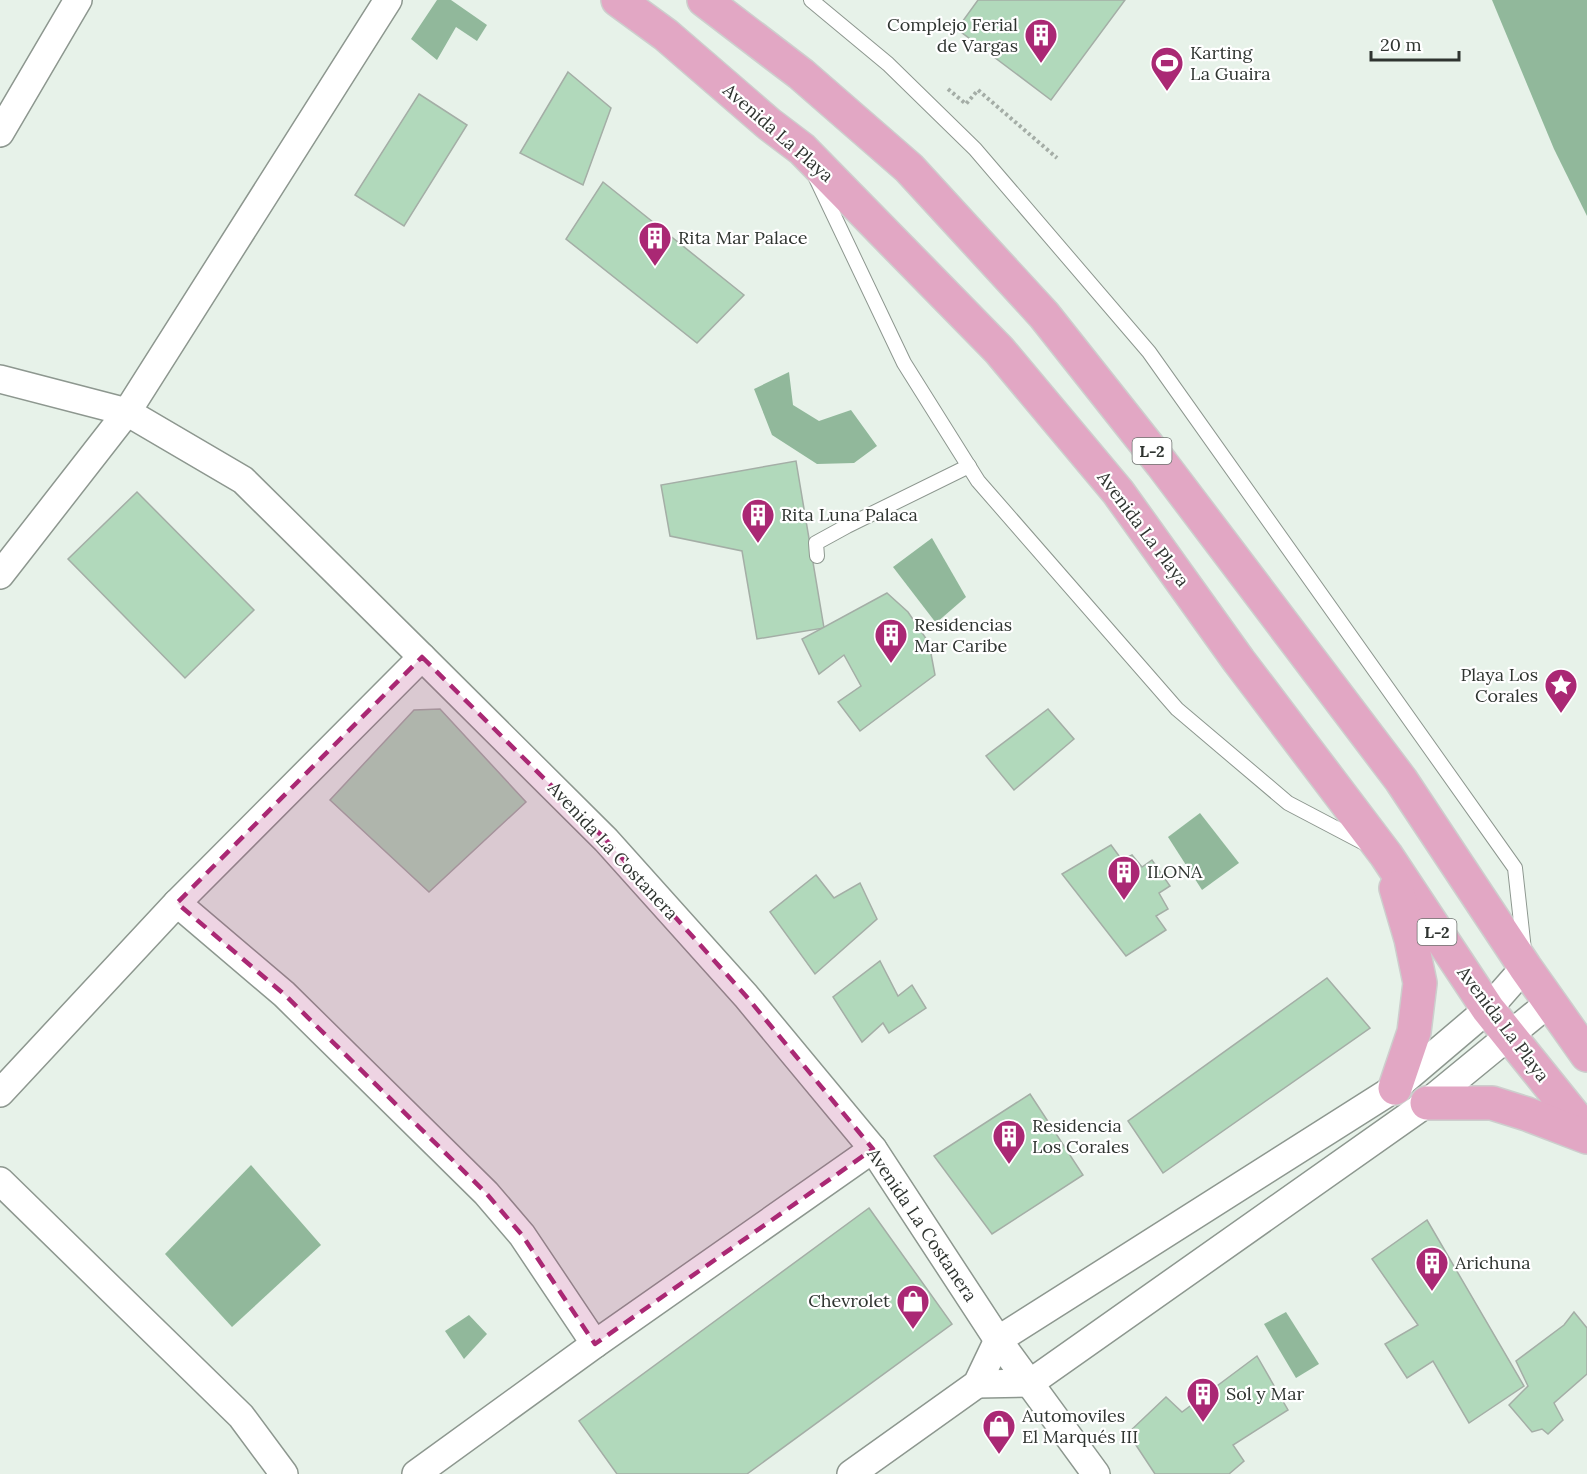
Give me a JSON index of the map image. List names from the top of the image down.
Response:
{
  "streets": {
    "main road": ["Avenida La Playa", "L-2"],
    "street": ["Avenida La Costanera"]
  },
  "places": {
    "building": [
      "Complejo Ferial de Vargas",
      "Rita Mar Palace",
      "Rita Luna Palaca",
      "Residencias Mar Caribe",
      "ILONA",
      "Residencia Los Corales",
      "Arichuna",
      "Sol y Mar"
    ],
    "sports": ["Karting La Guaira"],
    "place": ["Playa Los Corales"],
    "shop": ["Chevrolet", "Automoviles El Marqués III"]
  },
  "scale_bar": "20 m"
}
